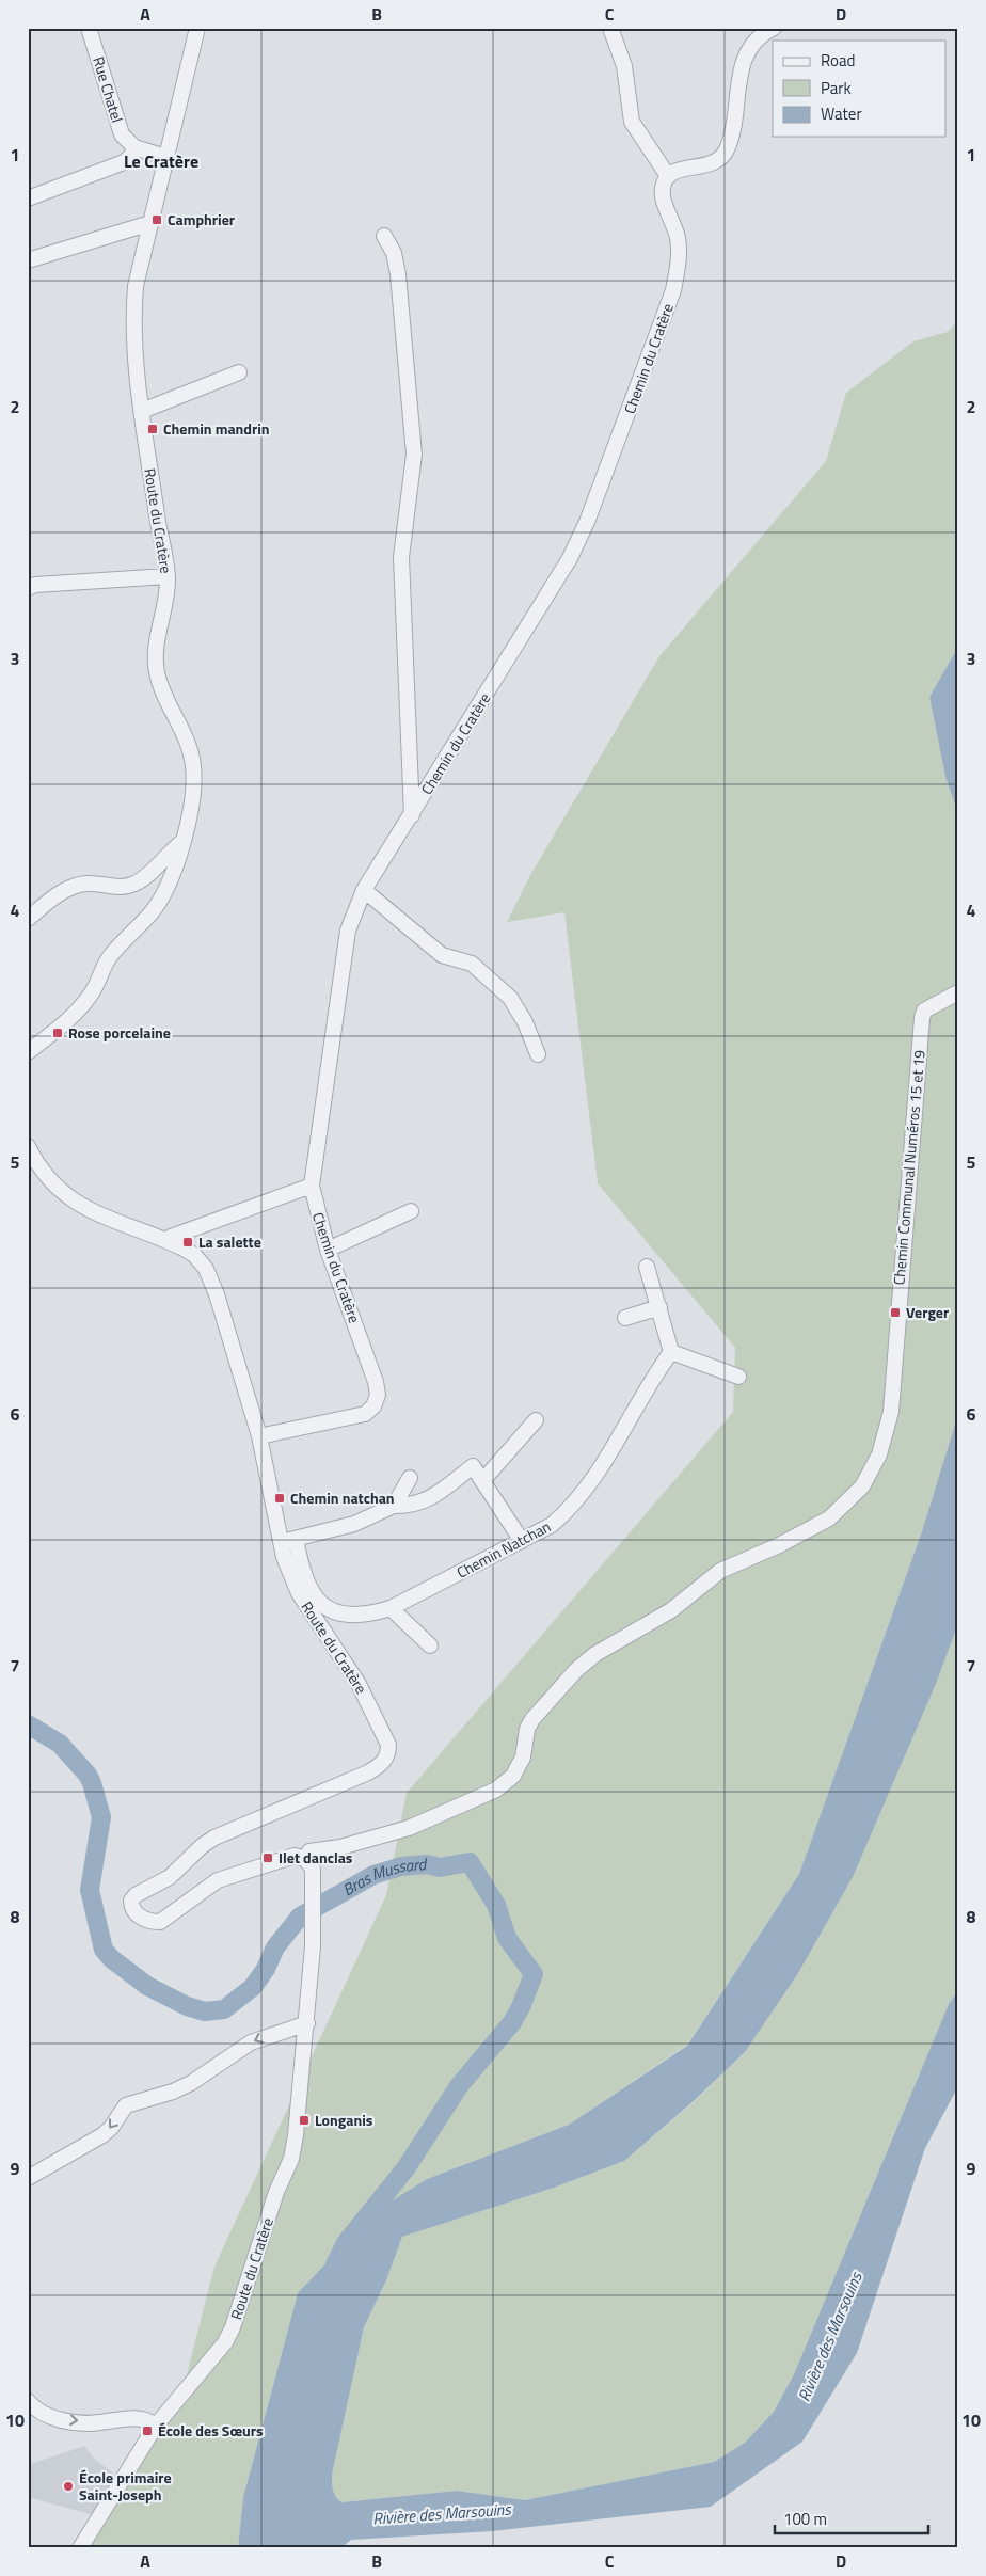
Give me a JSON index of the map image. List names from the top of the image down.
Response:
{
  "streets": {
    "street": [
      "Rue Chatel",
      "Chemin du Cratère",
      "Route du Cratère",
      "Chemin Communal Numéros 15 et 19",
      "Chemin Natchan"
    ]
  },
  "crossings": [
    ["Chemin du Cratère", "Route du Cratère"],
    ["Route du Cratère", "Chemin Communal Numéros 15 et 19"],
    ["Route du Cratère", "Chemin Natchan"]
  ],
  "districts": ["Le Cratère"],
  "water": ["Bras Mussard", "Rivière des Marsouins"],
  "places": {
    "transit": [
      "Camphrier",
      "Chemin mandrin",
      "Rose porcelaine",
      "La salette",
      "Verger",
      "Chemin natchan",
      "Ilet danclas",
      "Longanis",
      "École des Sœurs"
    ],
    "other": ["École primaire Saint-Joseph"]
  },
  "legend": ["Road", "Park", "Water"],
  "scale_bar": "100 m",
  "grid": {
    "columns": [
      "A",
      "B",
      "C",
      "D"
    ],
    "rows": [
      "1",
      "2",
      "3",
      "4",
      "5",
      "6",
      "7",
      "8",
      "9",
      "10"
    ]
  }
}
